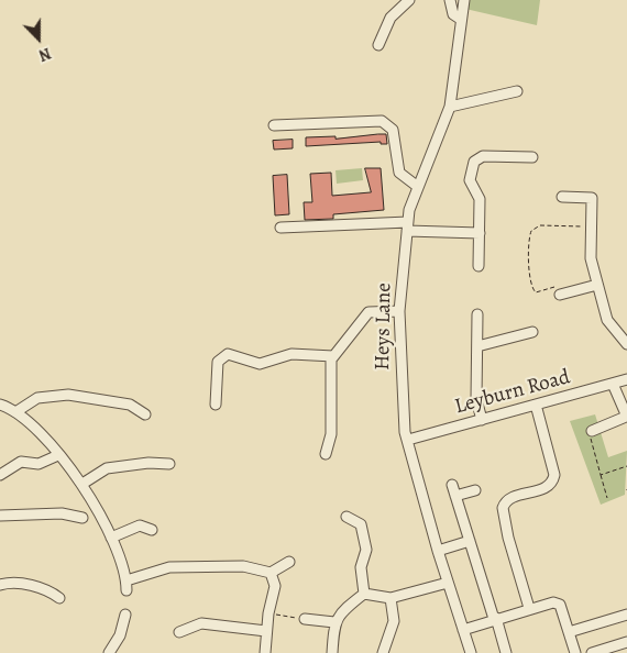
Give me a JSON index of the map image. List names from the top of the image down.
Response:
{
  "streets": {
    "street": ["Heys Lane", "Leyburn Road"]
  },
  "crossings": [
    ["Heys Lane", "Leyburn Road"]
  ],
  "north": "bottom"
}
